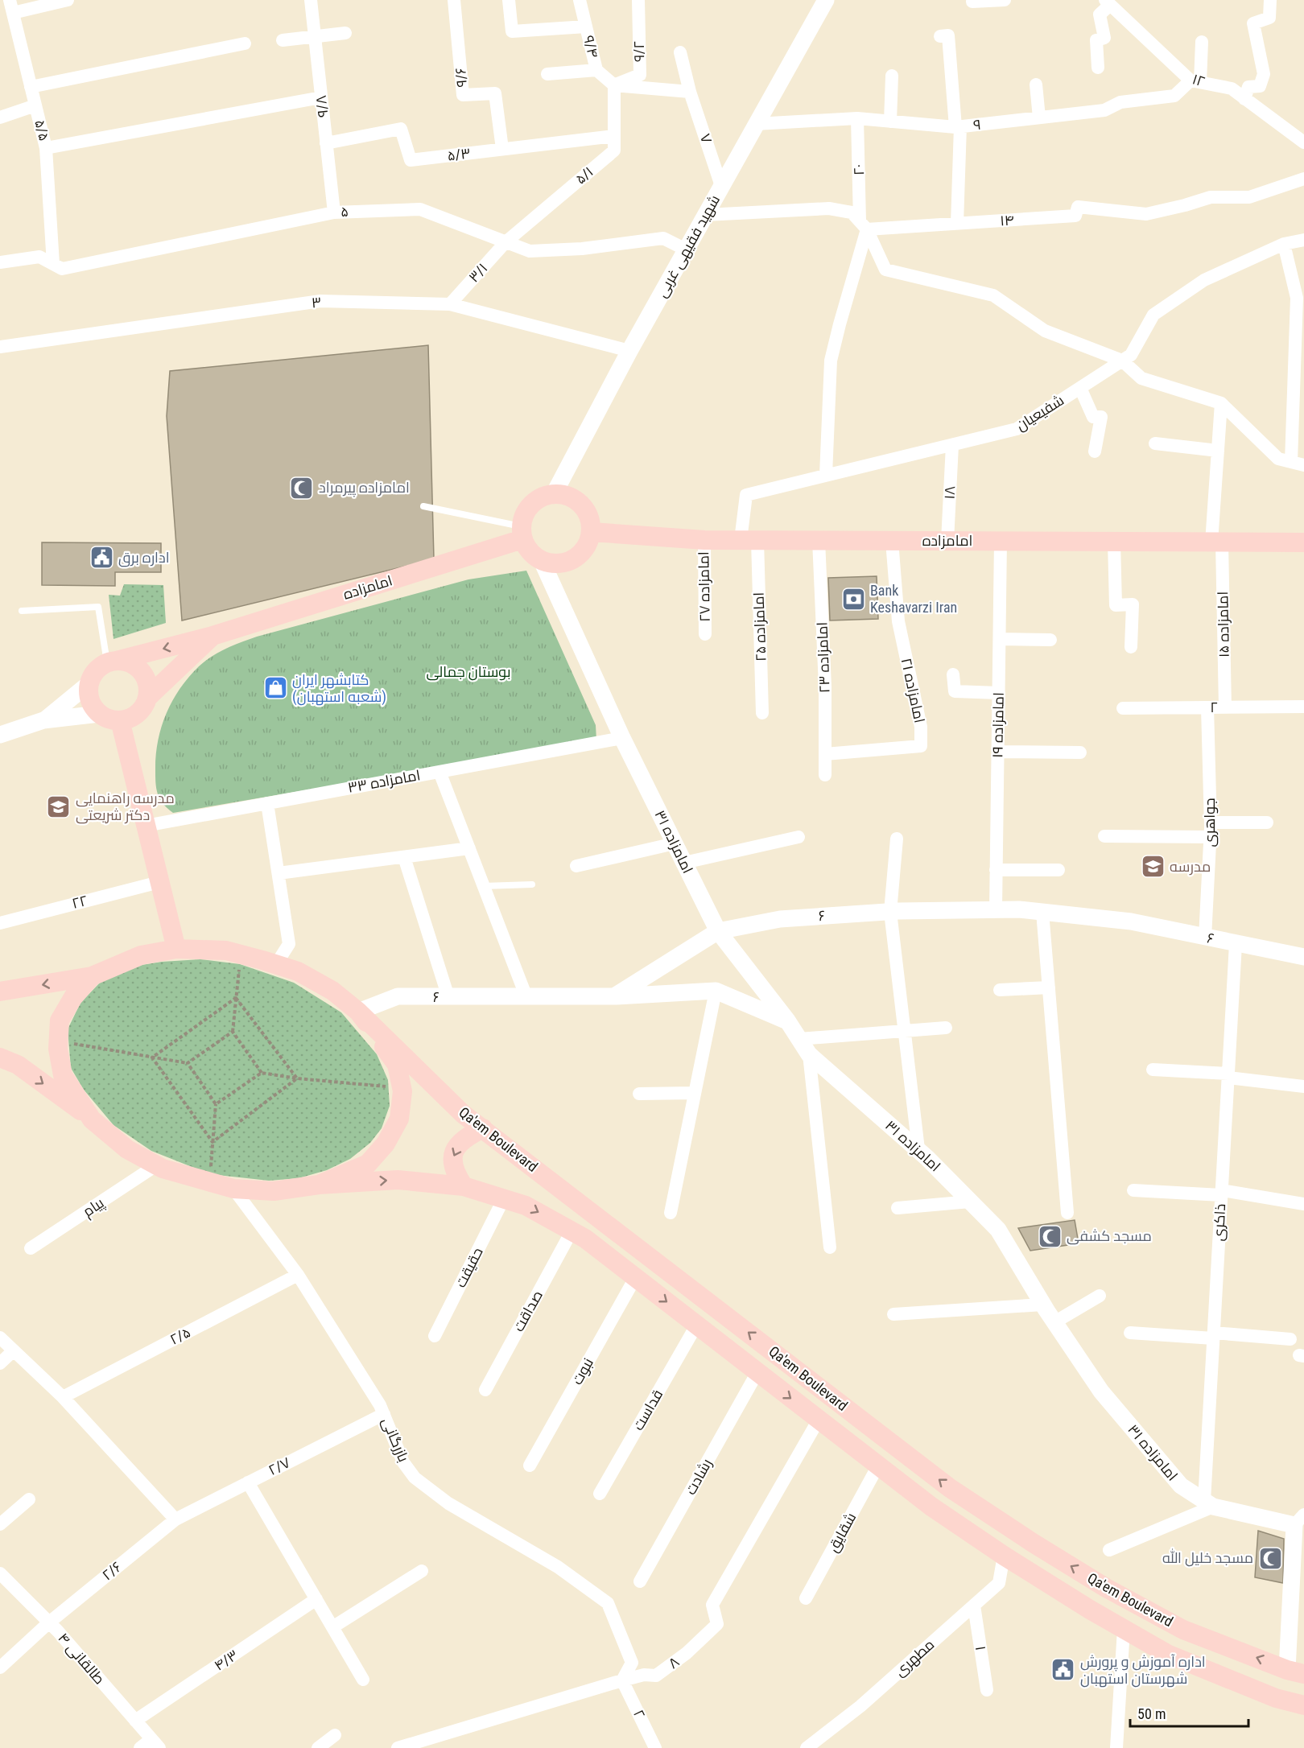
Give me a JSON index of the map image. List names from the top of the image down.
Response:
{
  "streets": {
    "main road": ["امامزاده", "Qa'em Boulevard"],
    "street": [
      "۹/۴",
      "۹/۲",
      "۹/۶",
      "۱۲",
      "۹/۸",
      "۹",
      "۵/۵",
      "۷",
      "۵/۳",
      "۲۰",
      "۵/۱",
      "۵",
      "۱۴",
      "شهید فقیهی غربی",
      "۳/۱",
      "۳",
      "شفیعیان",
      "۱۸",
      "امامزاده ۲۷",
      "امامزاده ۱۵",
      "امامزاده ۲۵",
      "امامزاده ۲۳",
      "امامزاده ۲۱",
      "۲",
      "امامزاده ۱۹",
      "امامزاده ۳۳",
      "جواهری",
      "امامزاده ۳۱",
      "۲۲",
      "۶",
      "پیام",
      "ذاکری",
      "حقیقت",
      "صداقت",
      "۲/۵",
      "نبوت",
      "قداست",
      "بازرگانی",
      "۲/۷",
      "رشادت",
      "شقایق",
      "۲/۶",
      "۱",
      "مطهری",
      "طالقانی ۴",
      "۴/۳",
      "۸"
    ]
  },
  "crossings": [
    ["۹/۴", "۹/۲"],
    ["۹/۴", "۵/۱"],
    ["۹/۲", "۵/۱"],
    ["۹/۶", "۵/۳"],
    ["۱۲", "۹"],
    ["۹/۸", "۵/۳"],
    ["۹/۸", "۵"],
    ["۹", "۲۰"],
    ["۹", "شهید فقیهی غربی"],
    ["۵/۵", "۵"],
    ["۷", "شهید فقیهی غربی"],
    ["۵/۳", "۵/۱"],
    ["۲۰", "۱۴"],
    ["۵/۱", "۵"],
    ["۵/۱", "۳/۱"],
    ["۵", "شهید فقیهی غربی"],
    ["۵", "۳/۱"],
    ["شهید فقیهی غربی", "۳"],
    ["شهید فقیهی غربی", "امامزاده"],
    ["شهید فقیهی غربی", "امامزاده ۳۱"],
    ["۳/۱", "۳"],
    ["شفیعیان", "۱۸"],
    ["شفیعیان", "امامزاده"],
    ["شفیعیان", "امامزاده ۲۵"],
    ["۱۸", "امامزاده"],
    ["امامزاده", "امامزاده ۲۷"],
    ["امامزاده", "امامزاده ۱۵"],
    ["امامزاده", "امامزاده ۲۵"],
    ["امامزاده", "امامزاده ۲۳"],
    ["امامزاده", "امامزاده ۲۱"],
    ["امامزاده", "امامزاده ۱۹"],
    ["امامزاده", "امامزاده ۳۱"],
    ["امامزاده ۱۵", "۲"],
    ["امامزاده ۲۳", "امامزاده ۲۱"],
    ["۲", "جواهری"],
    ["۲", "بازرگانی"],
    ["۲", "۸"],
    ["امامزاده ۱۹", "۶"],
    ["امامزاده ۳۳", "امامزاده ۳۱"],
    ["جواهری", "۶"],
    ["امامزاده ۳۱", "۶"],
    ["امامزاده ۳۱", "Qa'em Boulevard"],
    ["امامزاده ۳۱", "ذاکری"],
    ["۶", "Qa'em Boulevard"],
    ["۶", "ذاکری"],
    ["Qa'em Boulevard", "حقیقت"],
    ["Qa'em Boulevard", "صداقت"],
    ["Qa'em Boulevard", "نبوت"],
    ["Qa'em Boulevard", "قداست"],
    ["Qa'em Boulevard", "رشادت"],
    ["Qa'em Boulevard", "شقایق"],
    ["Qa'em Boulevard", "مطهری"],
    ["Qa'em Boulevard", "۸"],
    ["۲/۵", "بازرگانی"],
    ["بازرگانی", "۲/۷"],
    ["بازرگانی", "۸"],
    ["۲/۷", "۲/۶"],
    ["۲/۶", "طالقانی ۴"],
    ["۱", "مطهری"],
    ["طالقانی ۴", "۴/۳"]
  ],
  "parks": ["بوستان جمالی"],
  "places": {
    "mosque": ["امامزاده پیرمراد", "مسجد کشفی", "مسجد خلیل الله"],
    "public building": ["اداره برق", "اداره آموزش و پرورش شهرستان استهبان"],
    "bank": ["Bank Keshavarzi Iran"],
    "shop": ["کتابشهر ایران (شعبه استهبان)"],
    "school or university": ["مدرسه راهنمایی دکتر شریعتی", "مدرسه"]
  },
  "scale_bar": "50 m"
}
